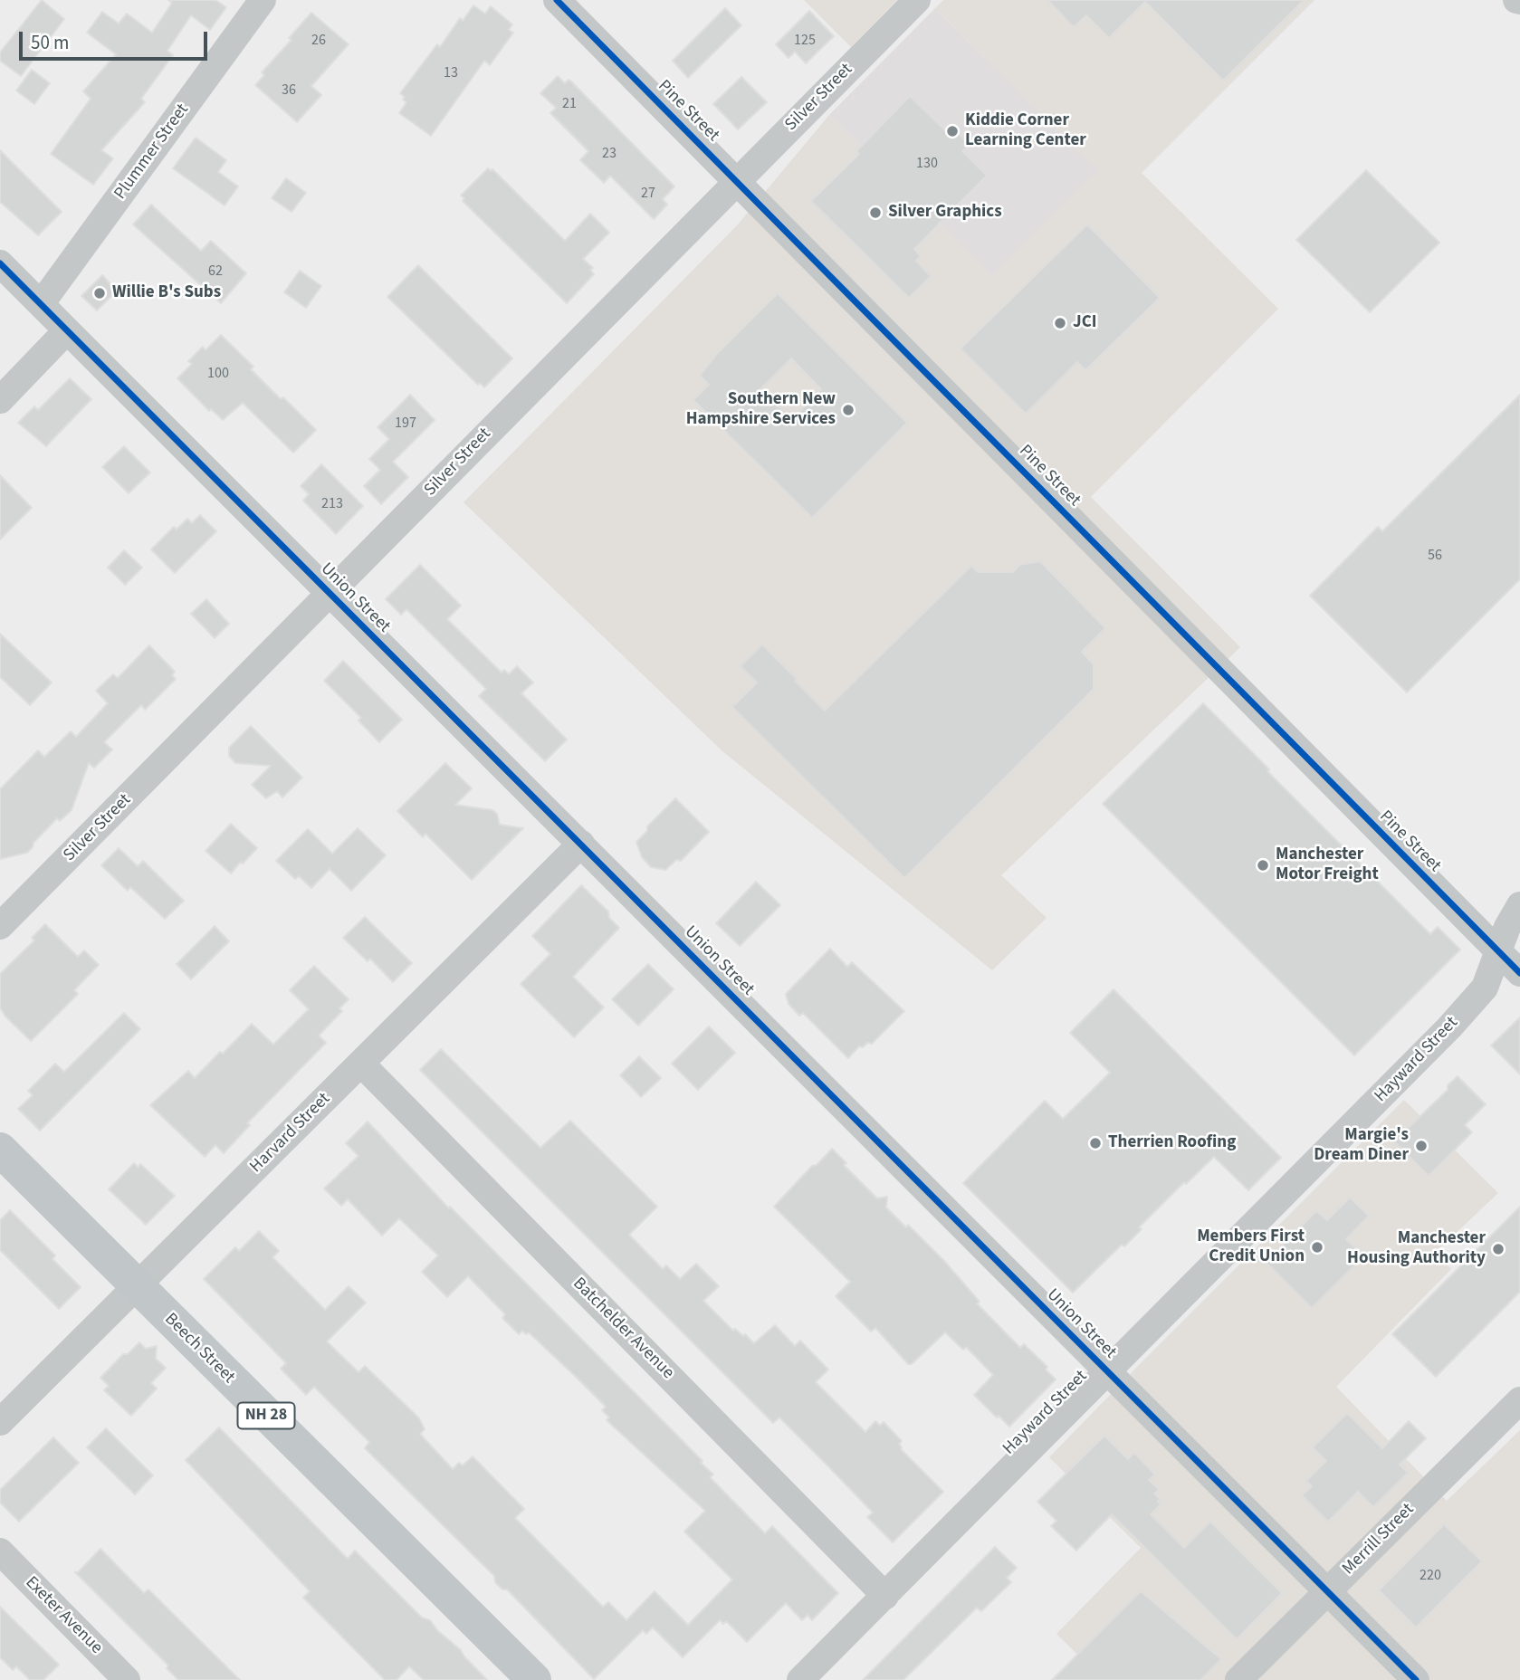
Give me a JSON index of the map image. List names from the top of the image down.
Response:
{
  "streets": {
    "main road": ["Beech Street", "NH 28"],
    "street": [
      "Silver Street",
      "Pine Street",
      "Plummer Street",
      "Union Street",
      "Hayward Street",
      "Harvard Street",
      "Batchelder Avenue",
      "Merrill Street",
      "Exeter Avenue"
    ]
  },
  "crossings": [
    ["Silver Street", "Pine Street"],
    ["Silver Street", "Union Street"],
    ["Pine Street", "Hayward Street"],
    ["Plummer Street", "Union Street"],
    ["Union Street", "Hayward Street"],
    ["Union Street", "Harvard Street"],
    ["Union Street", "Merrill Street"],
    ["Hayward Street", "Batchelder Avenue"],
    ["Harvard Street", "Batchelder Avenue"],
    ["Harvard Street", "Beech Street"]
  ],
  "places": [
    "Kiddie Corner Learning Center",
    "Silver Graphics",
    "Willie B's Subs",
    "JCI",
    "Southern New Hampshire Services",
    "Manchester Motor Freight",
    "Therrien Roofing",
    "Margie's Dream Diner",
    "Members First Credit Union",
    "Manchester Housing Authority"
  ],
  "house_numbers": [
    "26",
    "125",
    "13",
    "36",
    "21",
    "23",
    "130",
    "27",
    "62",
    "100",
    "197",
    "213",
    "56",
    "220"
  ],
  "scale_bar": "50 m"
}
